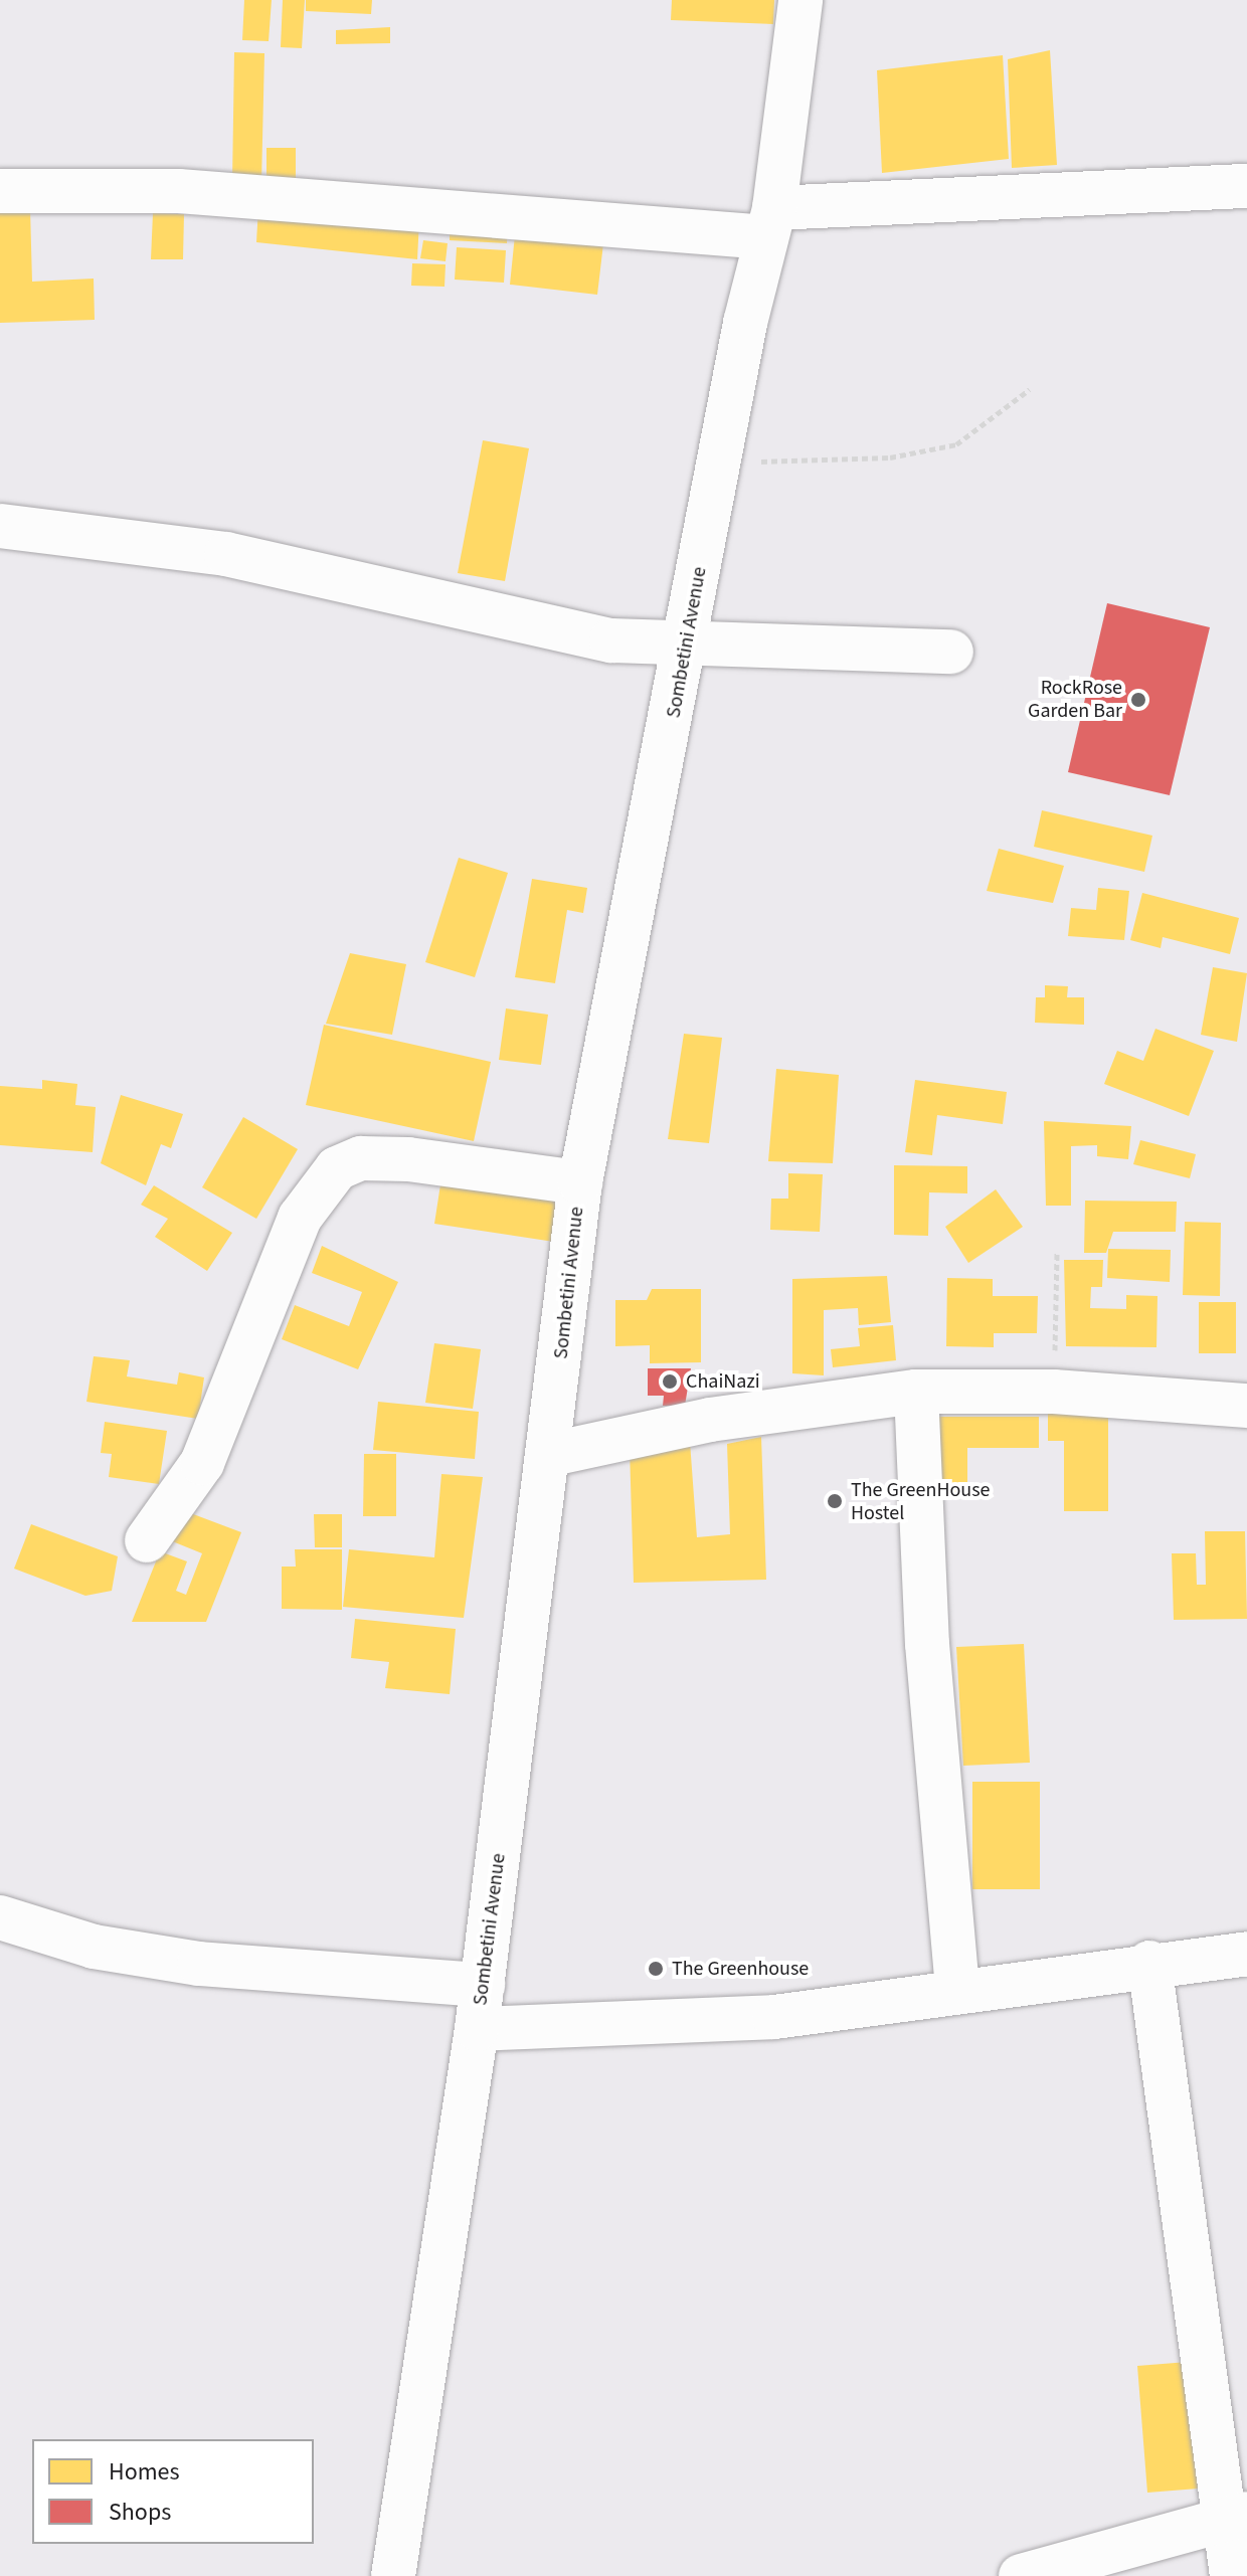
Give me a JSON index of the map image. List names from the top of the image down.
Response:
{
  "streets": {
    "street": ["Sombetini Avenue"]
  },
  "places": [
    "RockRose Garden Bar",
    "ChaiNazi",
    "The GreenHouse Hostel",
    "The Greenhouse"
  ],
  "legend": ["Homes", "Shops"]
}
